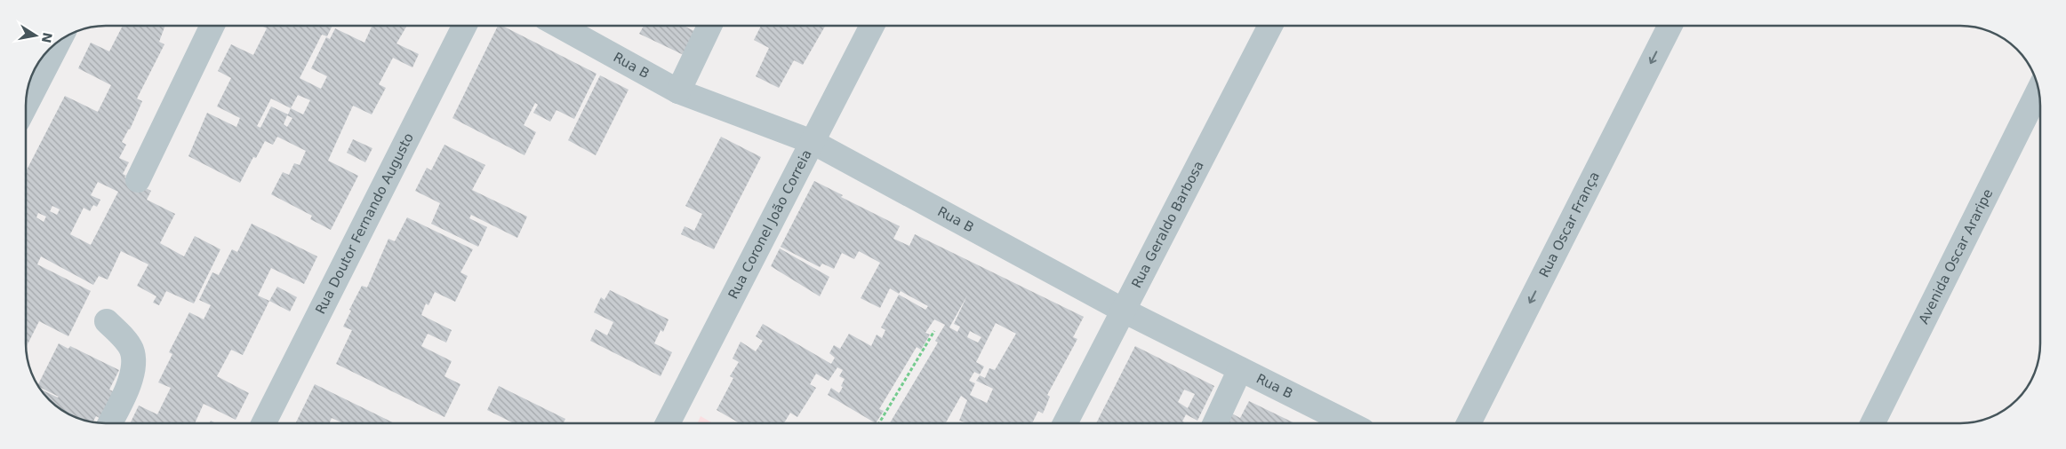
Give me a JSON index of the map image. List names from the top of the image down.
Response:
{
  "streets": {
    "street": [
      "Rua B",
      "Rua Doutor Fernando Augusto",
      "Rua Coronel João Correia",
      "Rua Geraldo Barbosa",
      "Rua Oscar França",
      "Avenida Oscar Araripe"
    ]
  },
  "crossings": [
    ["Rua B", "Rua Coronel João Correia"],
    ["Rua B", "Rua Geraldo Barbosa"]
  ],
  "one_way": ["Rua Oscar França"],
  "north": "right"
}
